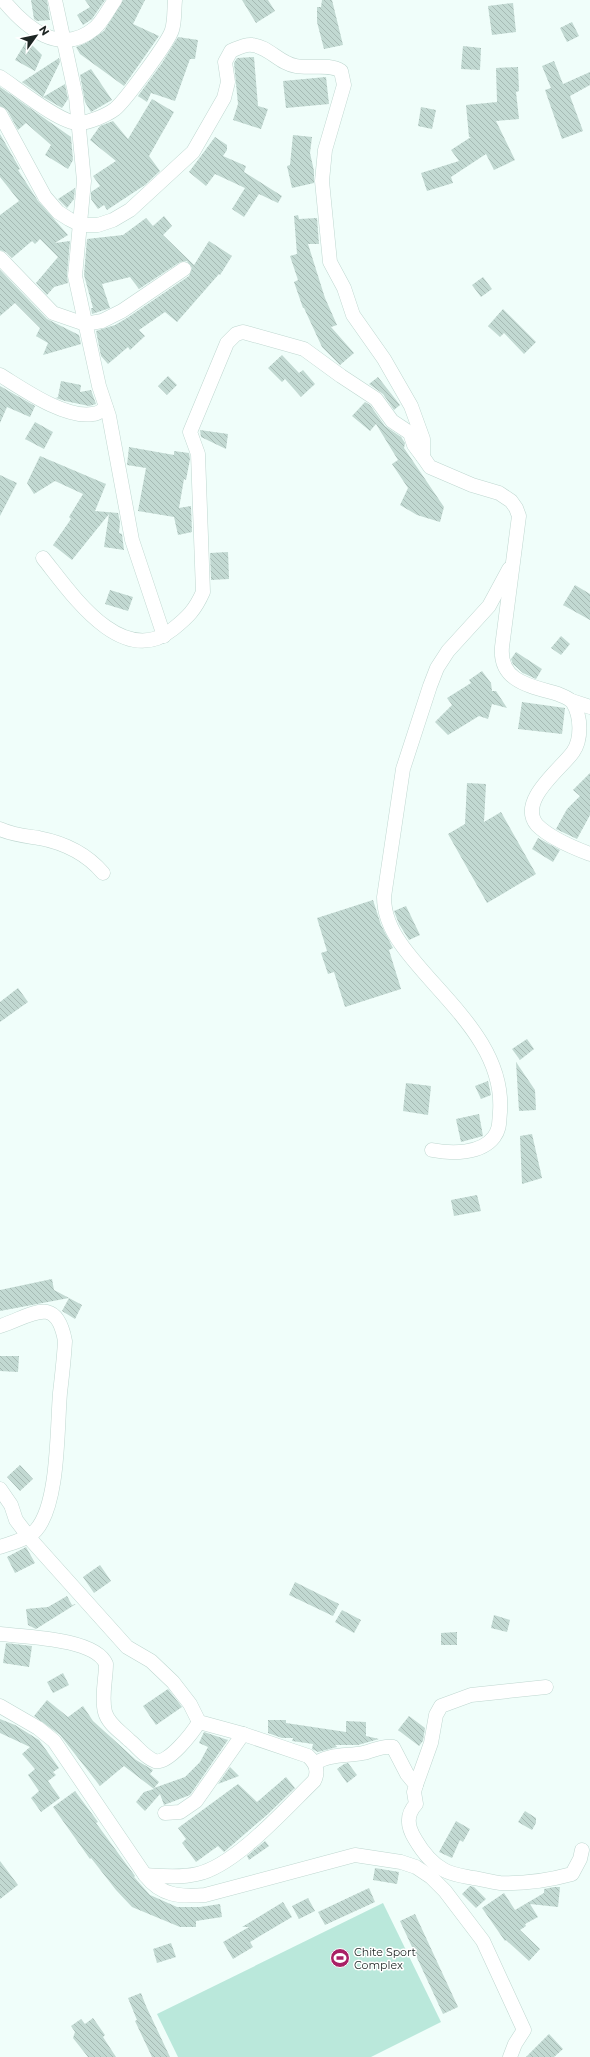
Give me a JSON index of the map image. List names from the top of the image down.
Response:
{
  "places": {
    "sports": ["Chite Sport Complex"]
  },
  "north": "top right"
}
